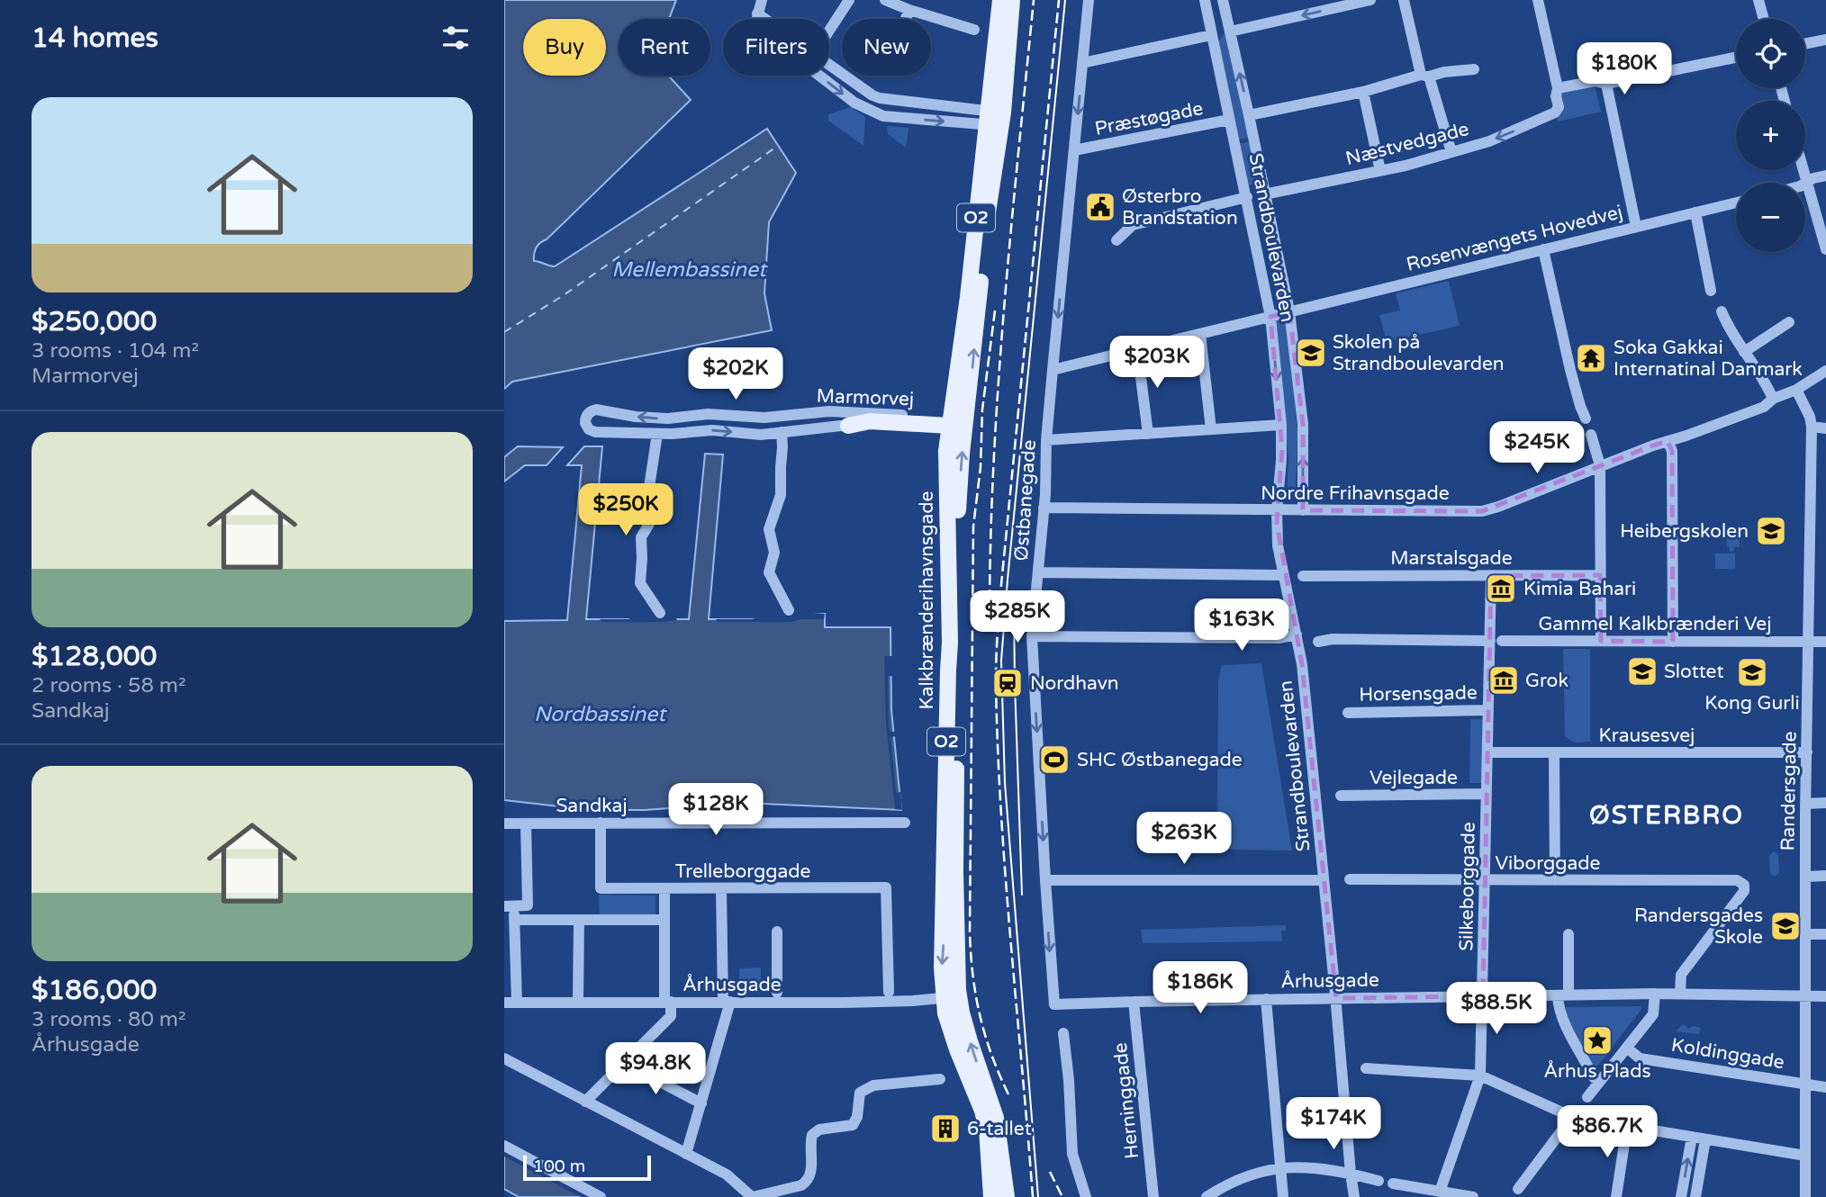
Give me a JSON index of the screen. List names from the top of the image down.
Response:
{
  "streets": {
    "main road": ["O2", "Kalkbrænderihavnsgade"],
    "street": [
      "Præstøgade",
      "Næstvedgade",
      "Strandboulevarden",
      "Rosenvængets Hovedvej",
      "Marmorvej",
      "Nordre Frihavnsgade",
      "Østbanegade",
      "Marstalsgade",
      "Gammel Kalkbrænderi Vej",
      "Horsensgade",
      "Krausesvej",
      "Vejlegade",
      "Randersgade",
      "Sandkaj",
      "Viborggade",
      "Trelleborggade",
      "Silkeborggade",
      "Århusgade",
      "Koldinggade",
      "Herninggade"
    ]
  },
  "crossings": [
    ["Præstøgade", "Strandboulevarden"],
    ["Præstøgade", "Østbanegade"],
    ["Næstvedgade", "Strandboulevarden"],
    ["Strandboulevarden", "Rosenvængets Hovedvej"],
    ["Strandboulevarden", "Nordre Frihavnsgade"],
    ["Strandboulevarden", "Århusgade"],
    ["Rosenvængets Hovedvej", "Østbanegade"],
    ["Marmorvej", "Kalkbrænderihavnsgade"],
    ["Nordre Frihavnsgade", "Østbanegade"],
    ["Nordre Frihavnsgade", "Randersgade"],
    ["Østbanegade", "Århusgade"],
    ["Marstalsgade", "Silkeborggade"],
    ["Kalkbrænderihavnsgade", "Århusgade"],
    ["Gammel Kalkbrænderi Vej", "Randersgade"],
    ["Gammel Kalkbrænderi Vej", "Silkeborggade"],
    ["Horsensgade", "Silkeborggade"],
    ["Krausesvej", "Randersgade"],
    ["Krausesvej", "Silkeborggade"],
    ["Vejlegade", "Silkeborggade"],
    ["Randersgade", "Århusgade"],
    ["Randersgade", "Koldinggade"],
    ["Sandkaj", "Trelleborggade"],
    ["Viborggade", "Silkeborggade"],
    ["Viborggade", "Århusgade"],
    ["Silkeborggade", "Århusgade"],
    ["Århusgade", "Herninggade"]
  ],
  "one_way": ["Østbanegade"],
  "districts": ["ØSTERBRO"],
  "water": ["Mellembassinet", "Nordbassinet"],
  "places": {
    "public building": ["Østerbro Brandstation"],
    "school or university": [
      "Skolen på Strandboulevarden",
      "Heibergskolen",
      "Slottet",
      "Kong Gurli",
      "Randersgades Skole"
    ],
    "temple": ["Soka Gakkai Internatinal Danmark"],
    "museum": ["Kimia Bahari", "Grok"],
    "station": ["Nordhavn"],
    "sports": ["SHC Østbanegade"],
    "place": ["Århus Plads"],
    "building": ["6-tallet"]
  },
  "scale_bar": "100 m",
  "page": {
    "heading": "14 homes",
    "map_buttons": ["+", "−"],
    "chip": [
      "Buy",
      "Rent",
      "Filters",
      "New"
    ],
    "price": [
      "$180K",
      "$203K",
      "$202K",
      "$245K",
      "$250K",
      "$285K",
      "$163K",
      "$128K",
      "$263K",
      "$186K",
      "$88.5K",
      "$94.8K",
      "$174K",
      "$86.7K"
    ],
    "list": [
      {
        "name": "$250,000",
        "note": "3 rooms · 104 m² · Marmorvej"
      },
      {
        "name": "$128,000",
        "note": "2 rooms · 58 m² · Sandkaj"
      },
      {
        "name": "$186,000",
        "note": "3 rooms · 80 m² · Århusgade"
      }
    ],
    "scale": "100 m"
  }
}
